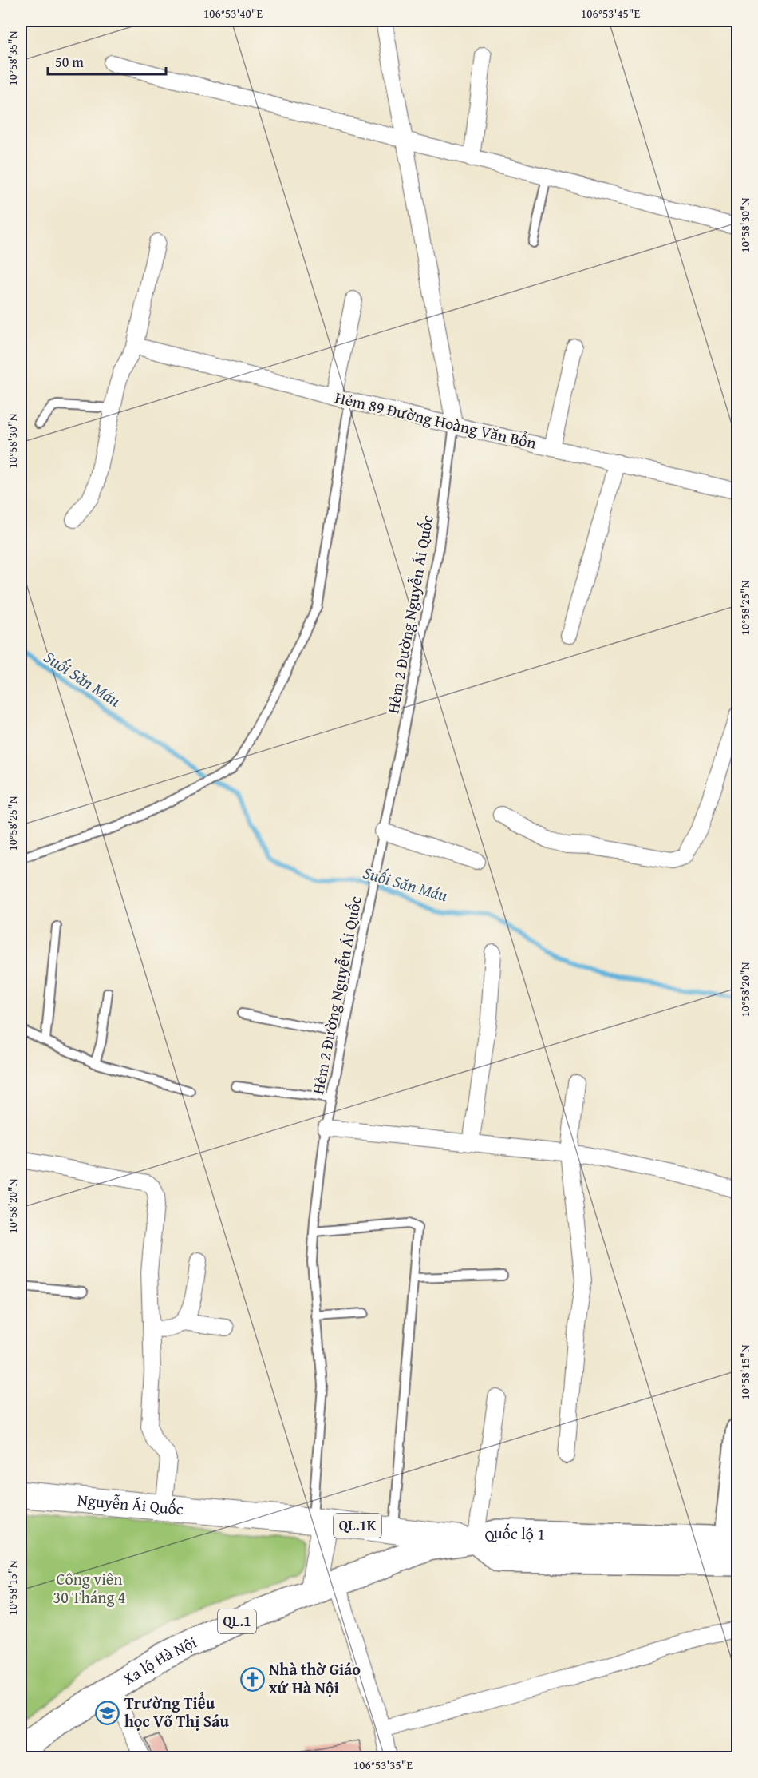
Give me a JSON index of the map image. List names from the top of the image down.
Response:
{
  "streets": {
    "highway": ["Quốc lộ 1", "QL.1", "Xa lộ Hà Nội"],
    "main road": ["Nguyễn Ái Quốc", "QL.1K"],
    "street": ["Hẻm 89 Đường Hoàng Văn Bổn"],
    "lane": ["Hẻm 2 Đường Nguyễn Ái Quốc"]
  },
  "crossings": [
    ["Hẻm 89 Đường Hoàng Văn Bổn", "Hẻm 2 Đường Nguyễn Ái Quốc"],
    ["Hẻm 2 Đường Nguyễn Ái Quốc", "Nguyễn Ái Quốc"],
    ["Hẻm 2 Đường Nguyễn Ái Quốc", "QL.1K"],
    ["Nguyễn Ái Quốc", "QL.1K"],
    ["QL.1K", "Quốc lộ 1"],
    ["QL.1K", "Xa lộ Hà Nội"],
    ["Quốc lộ 1", "Xa lộ Hà Nội"]
  ],
  "water": ["Suối Săn Máu"],
  "parks": ["Công viên 30 Tháng 4"],
  "places": {
    "church": ["Nhà thờ Giáo xứ Hà Nội"],
    "school or university": ["Trường Tiểu học Võ Thị Sáu"]
  },
  "scale_bar": "50 m",
  "coordinates": [
    "106°53'40\"E",
    "106°53'45\"E",
    "10°58'35\"N",
    "10°58'30\"N",
    "10°58'25\"N",
    "10°58'20\"N",
    "10°58'15\"N",
    "106°53'35\"E"
  ]
}
